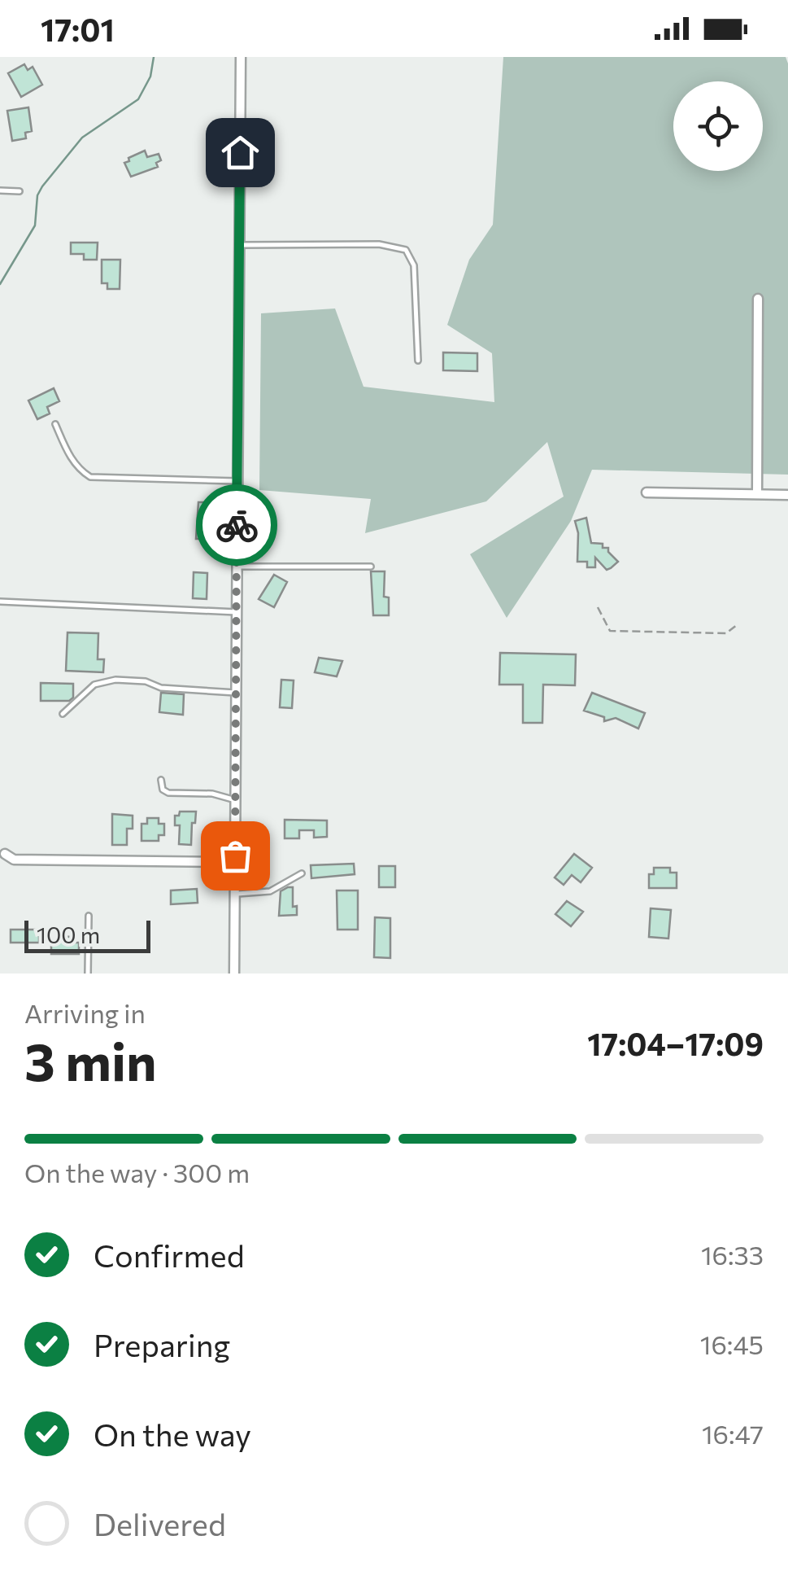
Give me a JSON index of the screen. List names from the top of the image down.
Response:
{
  "scale_bar": "100 m",
  "page": {
    "status": "17:01",
    "scale": "100 m",
    "heading": ["3 min", "Arriving in", "17:04–17:09"],
    "bar": "On the way · 300 m",
    "list": [
      ["Confirmed", "16:33"],
      ["Preparing", "16:45"],
      ["On the way", "16:47"],
      "Delivered"
    ]
  }
}
